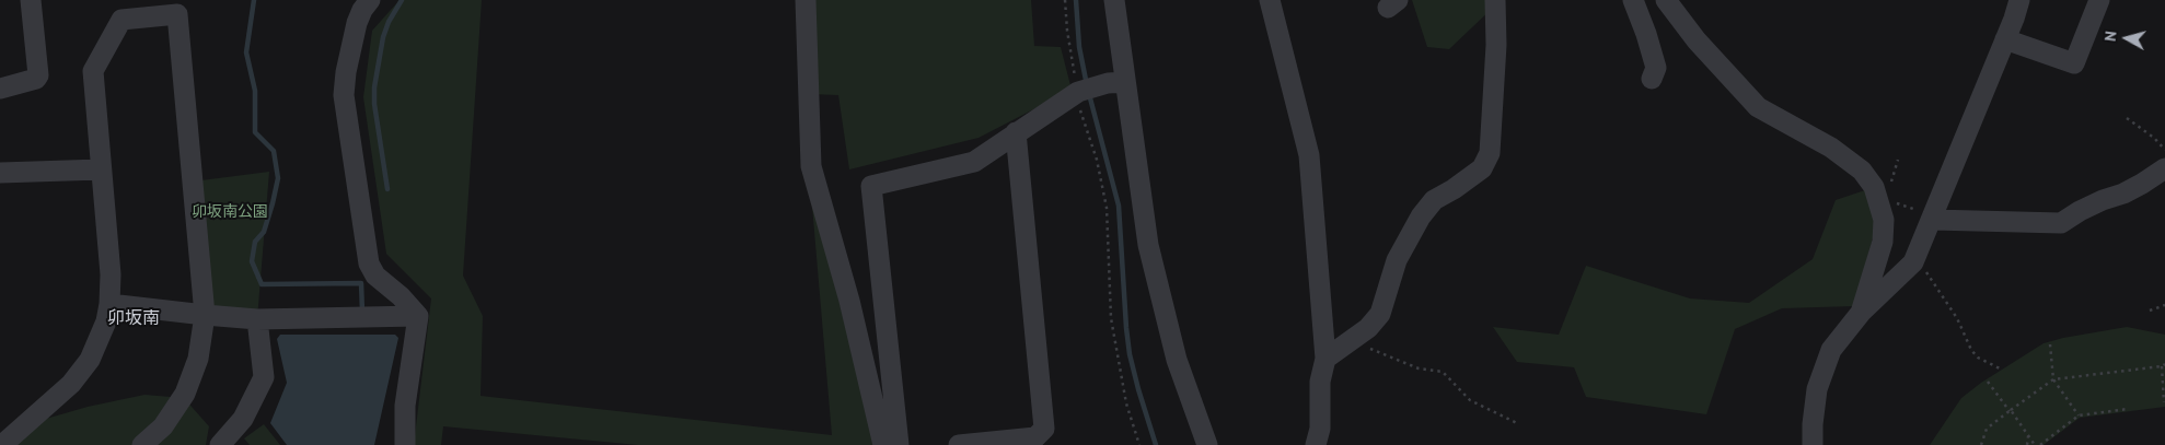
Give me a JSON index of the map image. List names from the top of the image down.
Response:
{
  "districts": ["卯坂南"],
  "parks": ["卯坂南公園"],
  "north": "left"
}
